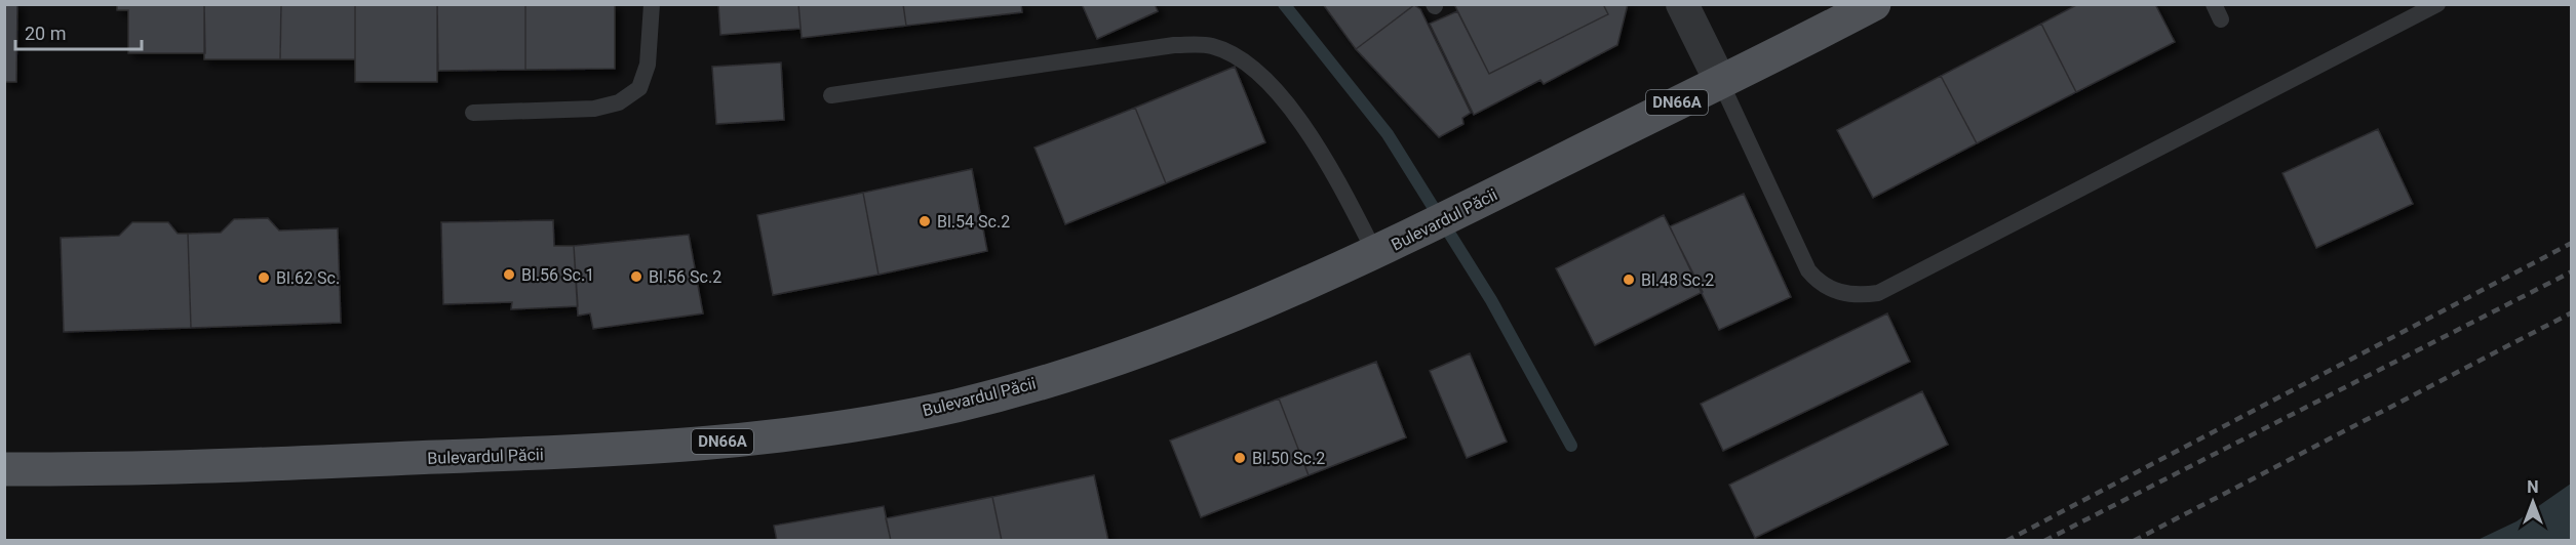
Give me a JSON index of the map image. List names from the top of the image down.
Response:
{
  "streets": {
    "main road": ["DN66A", "Bulevardul Păcii"]
  },
  "places": [
    "Bl.54 Sc.2",
    "Bl.56 Sc.1",
    "Bl.56 Sc.2",
    "Bl.62 Sc.",
    "Bl.48 Sc.2",
    "Bl.50 Sc.2"
  ],
  "scale_bar": "20 m",
  "north": "top"
}
